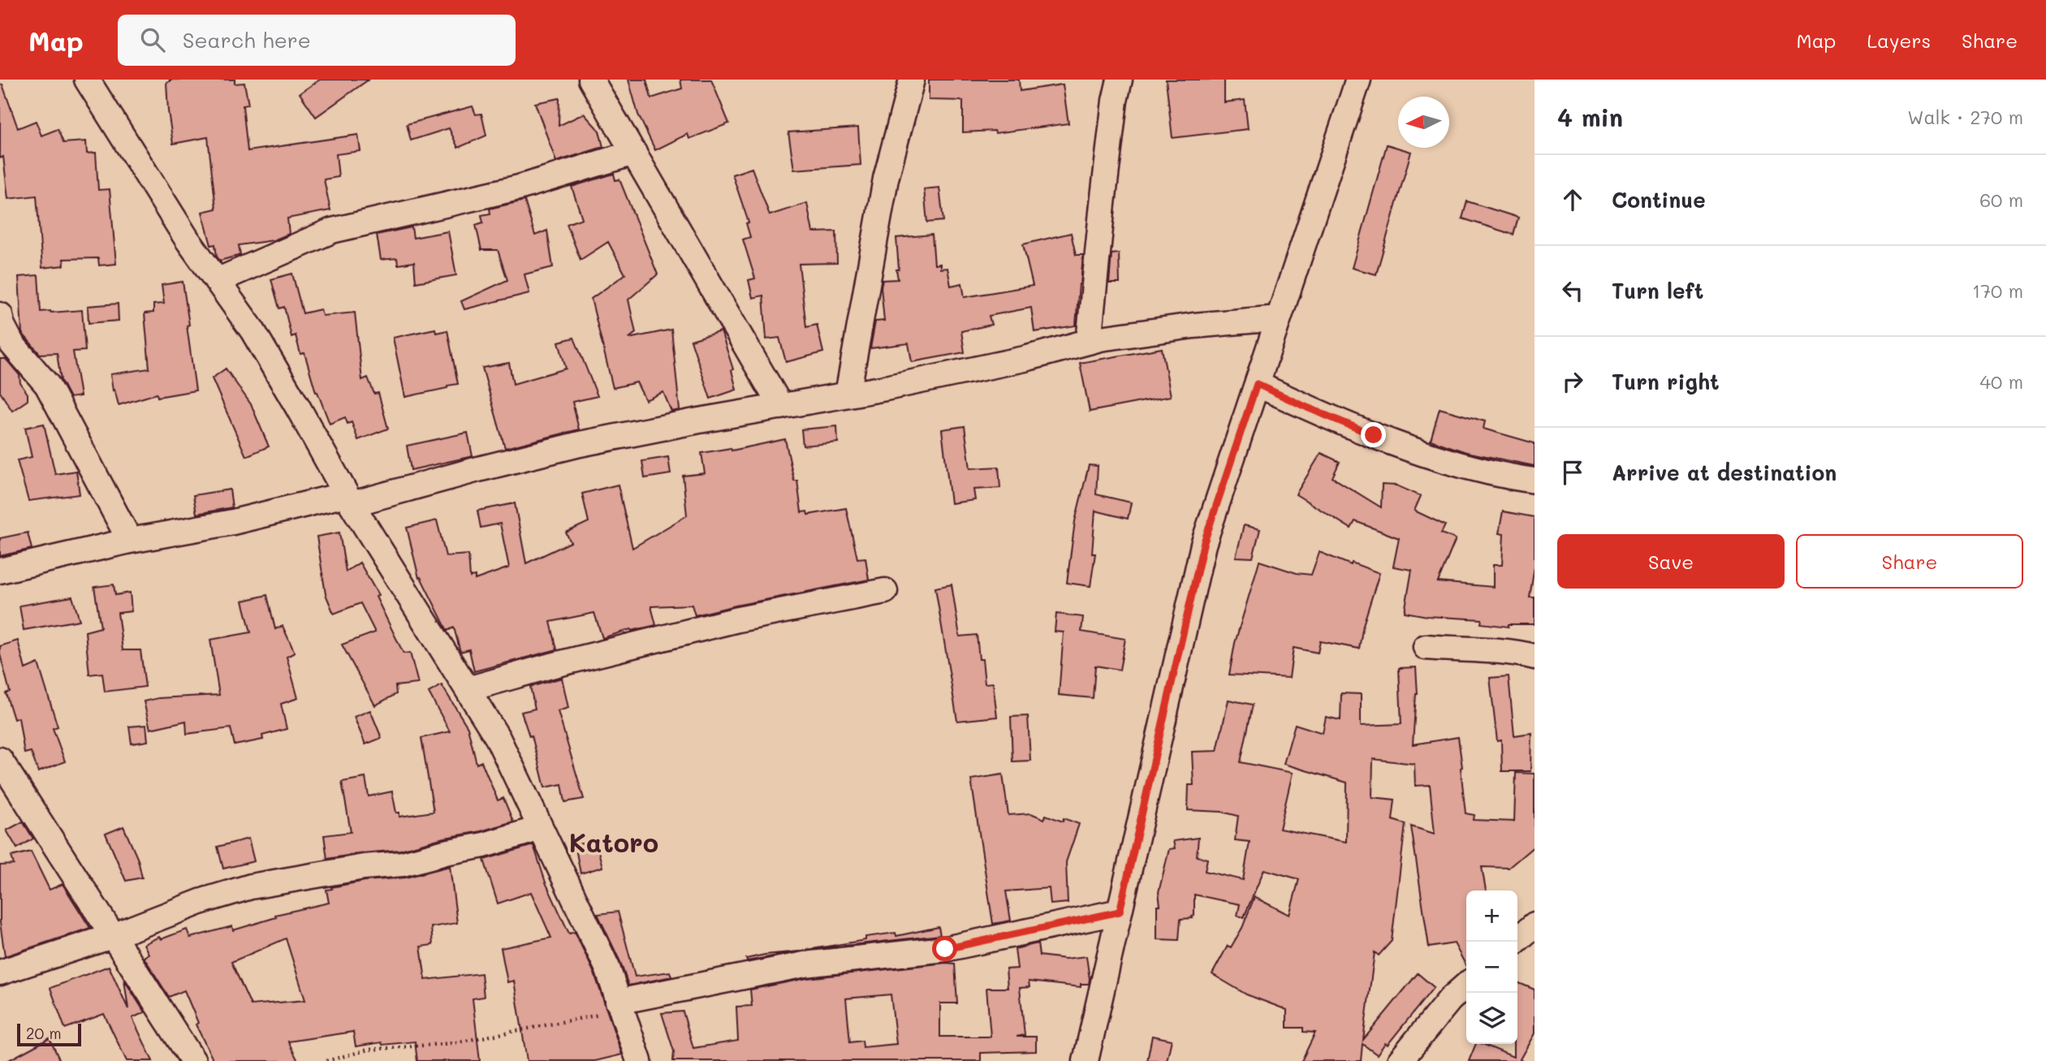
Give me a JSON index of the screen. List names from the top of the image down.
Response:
{
  "districts": ["Katoro"],
  "scale_bar": "20 m",
  "north": "left",
  "page": {
    "header": "Map",
    "search": "Search here",
    "nav": ["Map", "Layers", "Share"],
    "heading": ["4 min", "Walk · 270 m"],
    "list": [
      ["Continue", "60 m"],
      ["Turn left", "170 m"],
      ["Turn right", "40 m"],
      "Arrive at destination"
    ],
    "buttons": ["Save", "Share"],
    "map_buttons": ["+", "−"],
    "scale": "20 m"
  }
}
